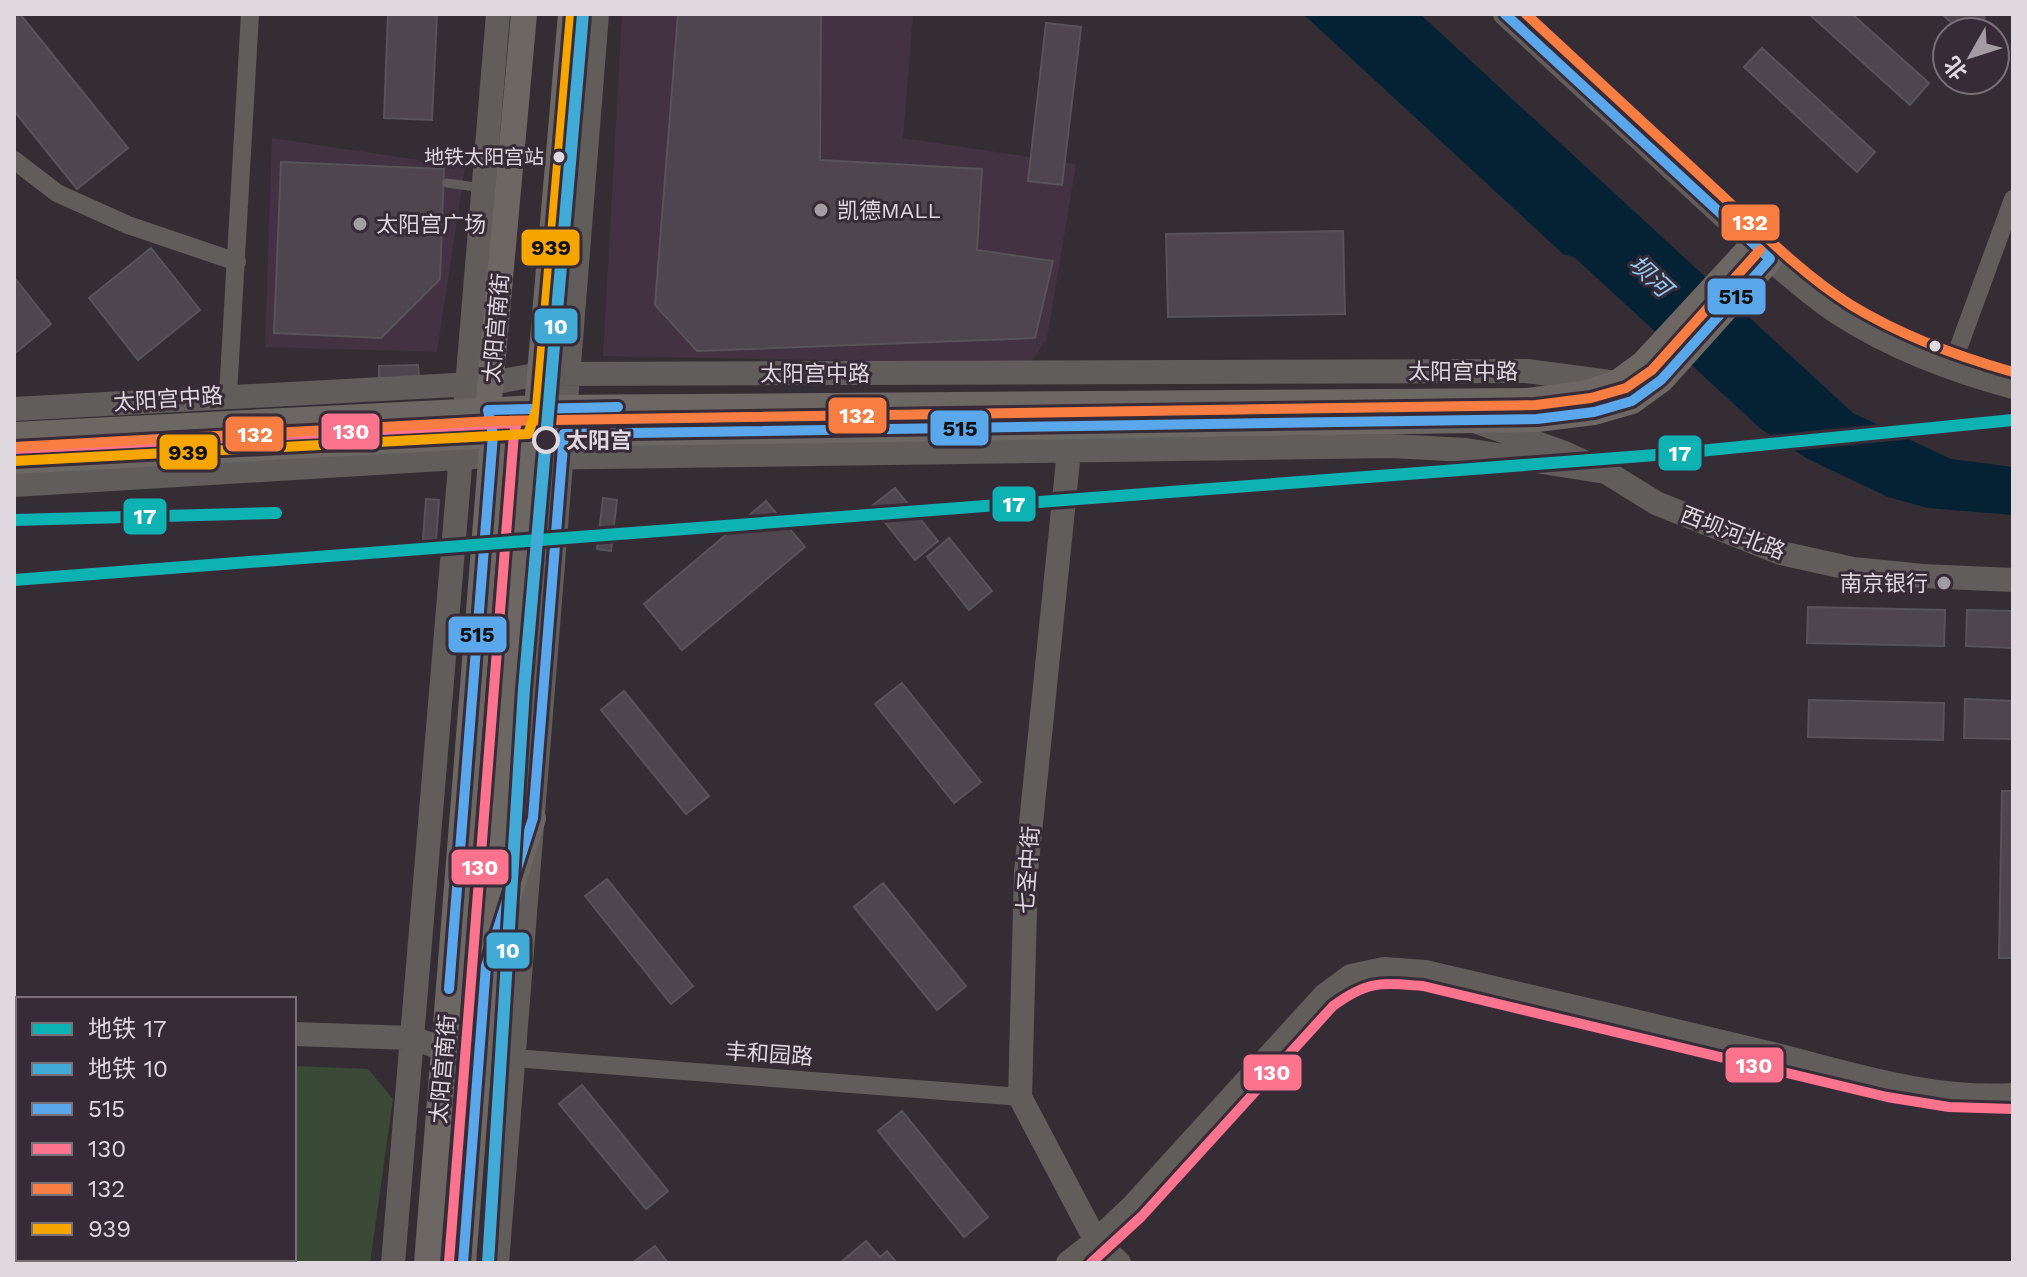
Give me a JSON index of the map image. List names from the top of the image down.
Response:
{
  "streets": {
    "main road": ["太阳宫南街", "太阳宫中路"],
    "street": ["西坝河北路", "七圣中街", "丰和园路"]
  },
  "crossings": [
    ["太阳宫南街", "太阳宫中路"],
    ["太阳宫中路", "西坝河北路"],
    ["太阳宫中路", "七圣中街"],
    ["七圣中街", "丰和园路"]
  ],
  "water": ["坝河"],
  "places": [
    "地铁太阳宫站",
    "凯德MALL",
    "太阳宫广场",
    "太阳宫",
    "南京银行"
  ],
  "lines": [
    "metro line 10",
    "transit line 515",
    "transit line 132",
    "transit line 939",
    "metro line 17",
    "transit line 130"
  ],
  "legend": [
    "地铁 17",
    "地铁 10",
    "515",
    "130",
    "132",
    "939"
  ],
  "north": "bottom left"
}
